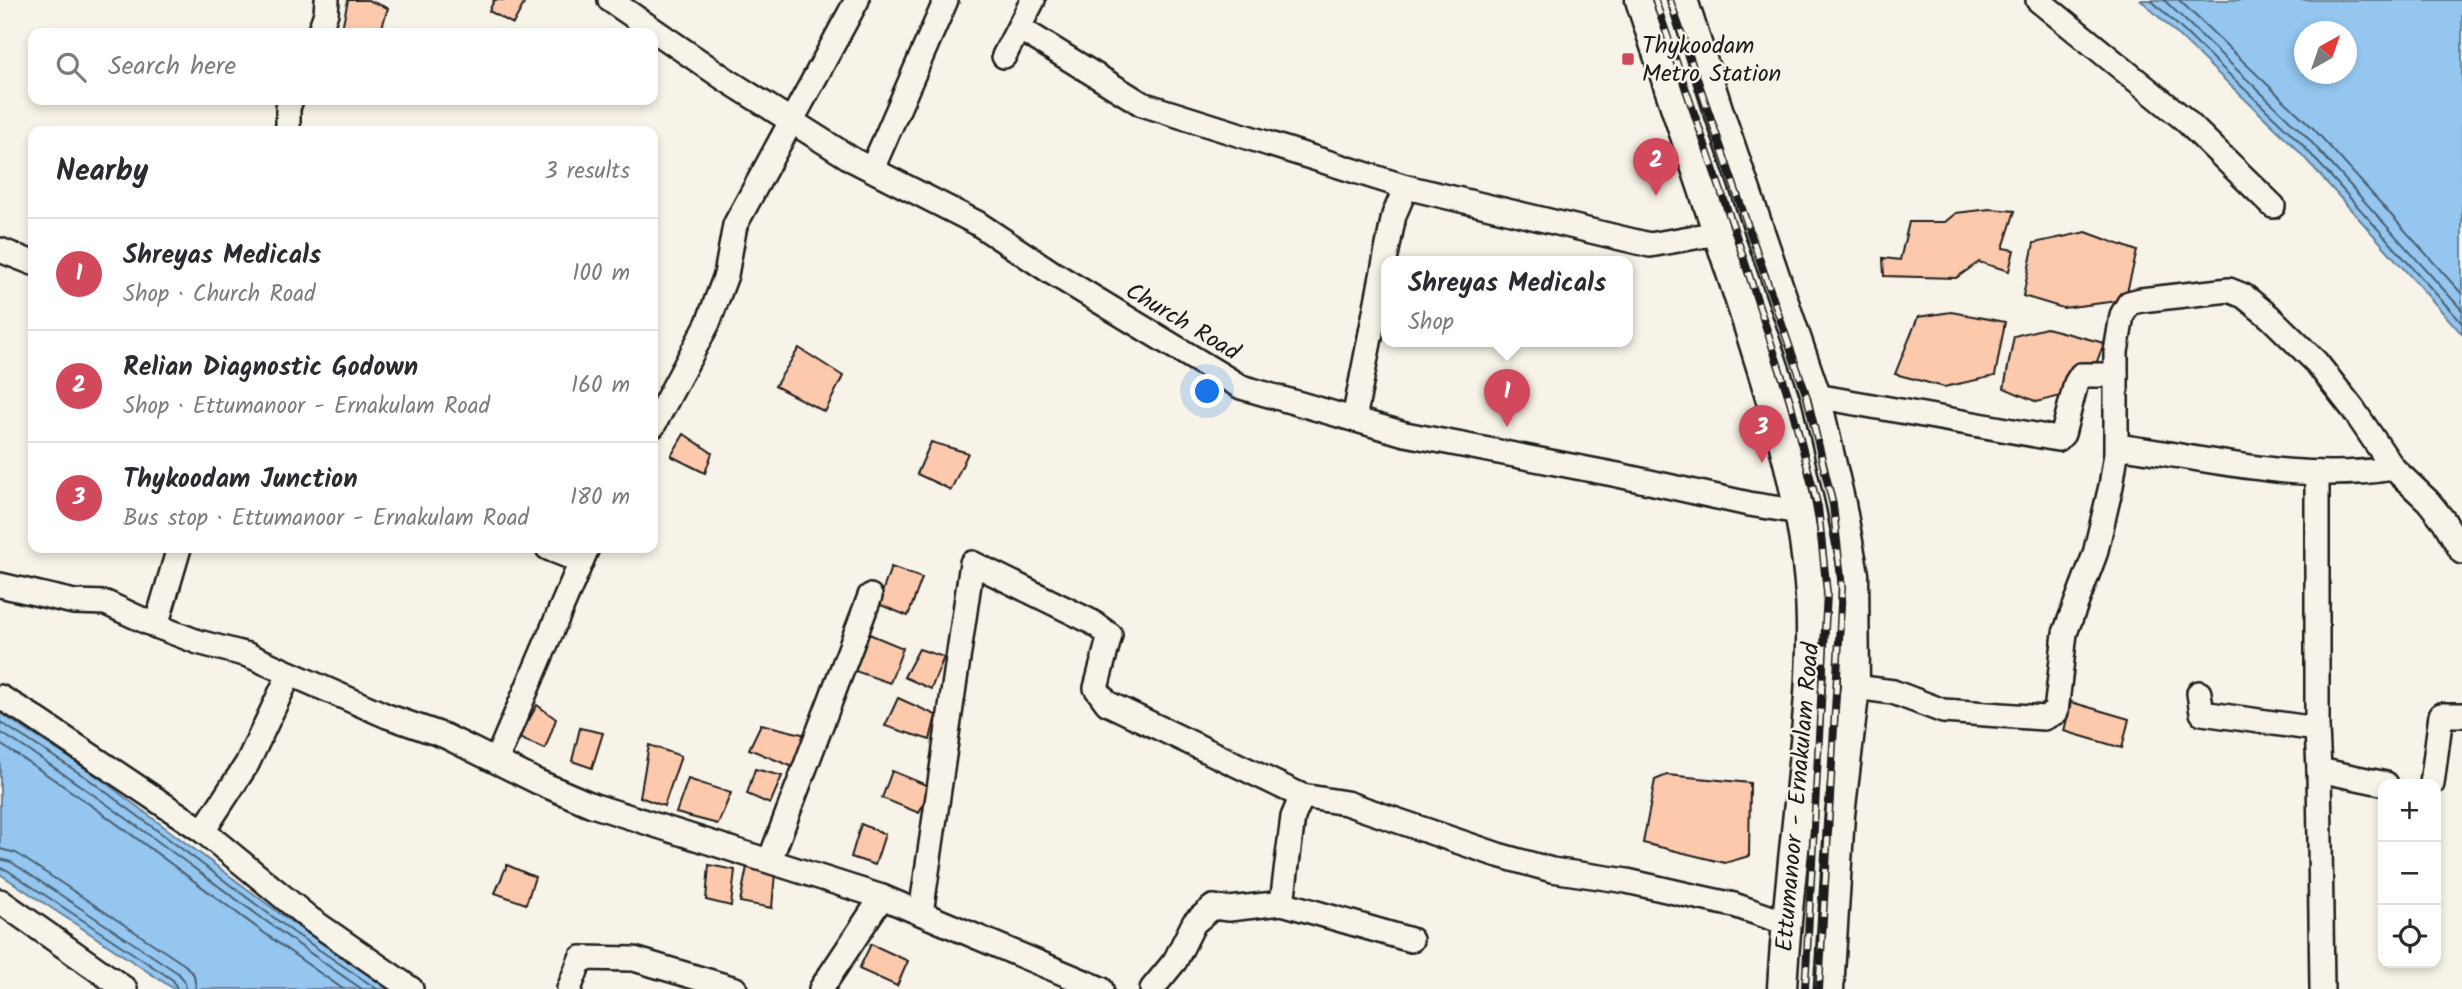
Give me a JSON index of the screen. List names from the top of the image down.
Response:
{
  "streets": {
    "main road": ["Ettumanoor - Ernakulam Road"],
    "street": ["Church Road"]
  },
  "crossings": [
    ["Church Road", "Ettumanoor - Ernakulam Road"]
  ],
  "places": {
    "transit": ["Thykoodam Metro Station"]
  },
  "north": "top right",
  "page": {
    "search": "Search here",
    "heading": ["Nearby", "3 results"],
    "pins": ["2", "1", "3"],
    "list": [
      {
        "mark": "1",
        "name": "Shreyas Medicals",
        "note": "Shop · Church Road",
        "value": "100 m"
      },
      {
        "mark": "2",
        "name": "Relian Diagnostic Godown",
        "note": "Shop · Ettumanoor - Ernakulam Road",
        "value": "160 m"
      },
      {
        "mark": "3",
        "name": "Thykoodam Junction",
        "note": "Bus stop · Ettumanoor - Ernakulam Road",
        "value": "180 m"
      }
    ],
    "popup": ["Shreyas Medicals", "Shop"],
    "map_buttons": ["+", "−"]
  }
}
